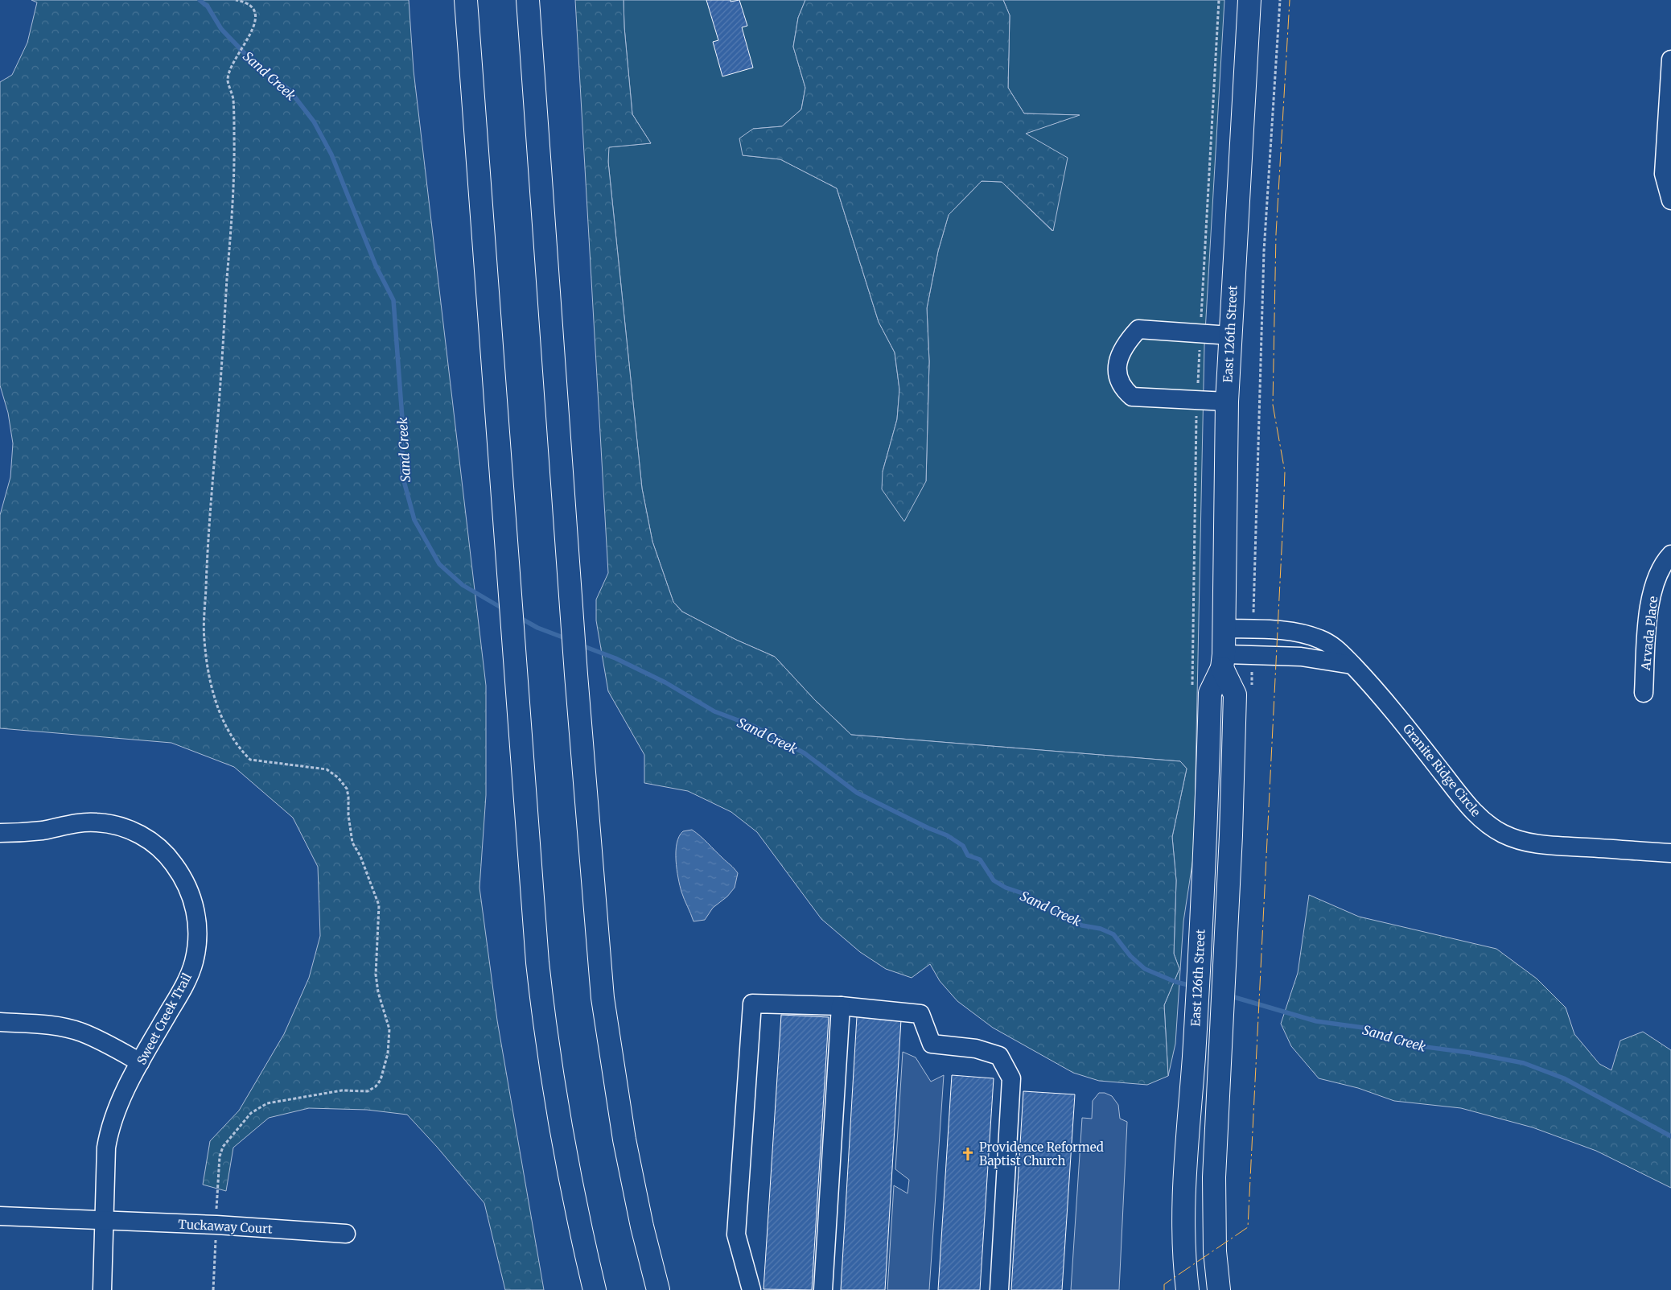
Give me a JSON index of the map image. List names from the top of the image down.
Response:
{
  "streets": {
    "main road": ["East 126th Street"],
    "street": [
      "Arvada Place",
      "Granite Ridge Circle",
      "Sweet Creek Trail",
      "Tuckaway Court"
    ]
  },
  "crossings": [
    ["East 126th Street", "Granite Ridge Circle"],
    ["Sweet Creek Trail", "Tuckaway Court"]
  ],
  "water": ["Sand Creek"],
  "places": {
    "church": ["Providence Reformed Baptist Church"]
  }
}
